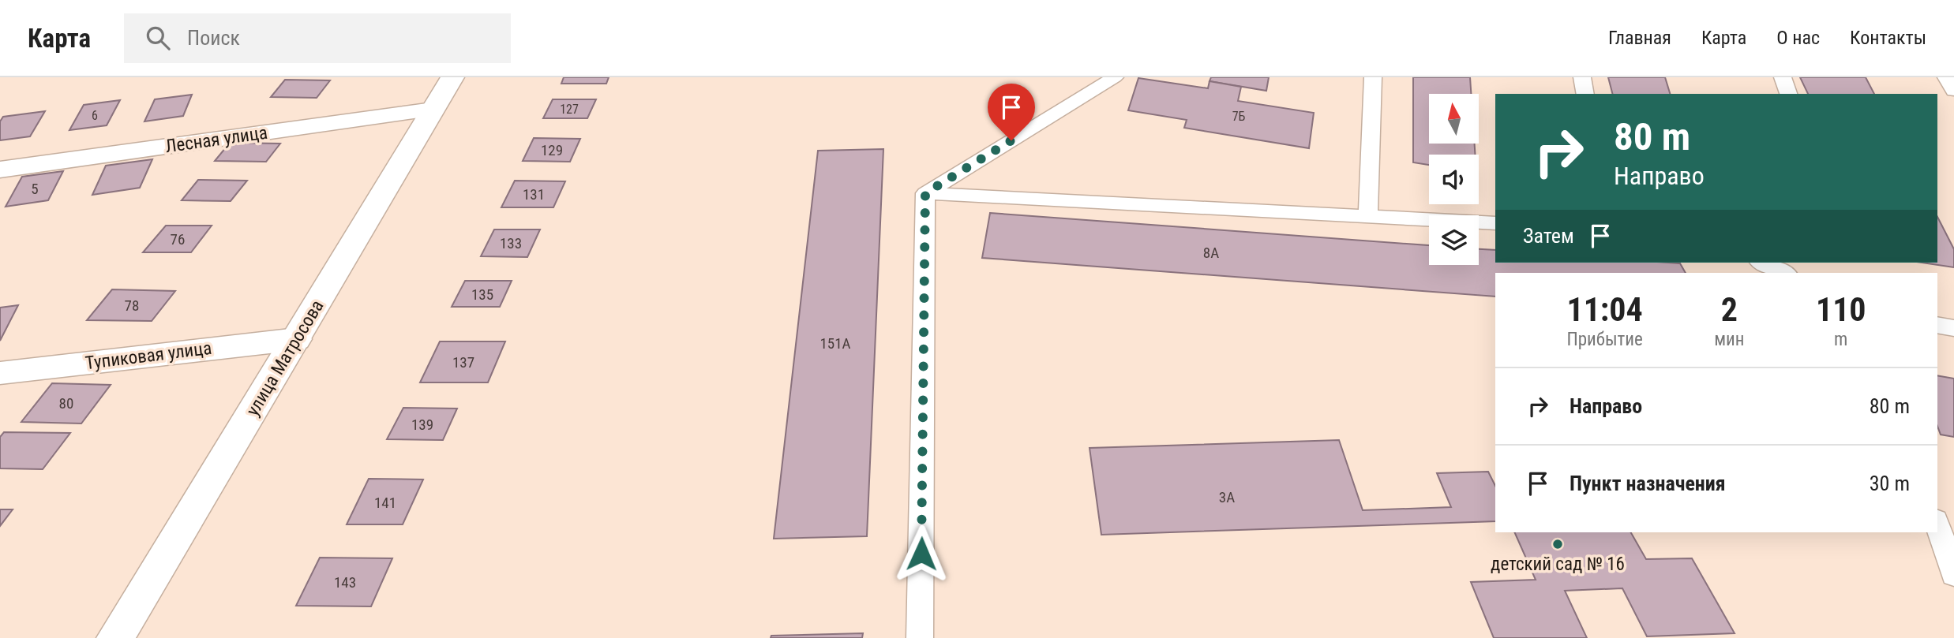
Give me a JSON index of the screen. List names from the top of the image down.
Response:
{
  "streets": {
    "main road": ["Лесная улица", "Тупиковая улица", "улица Матросова"]
  },
  "crossings": [
    ["Лесная улица", "улица Матросова"],
    ["Тупиковая улица", "улица Матросова"]
  ],
  "places": ["детский сад № 16"],
  "house_numbers": [
    "127",
    "6",
    "7Б",
    "129",
    "5",
    "131",
    "76",
    "133",
    "8А",
    "135",
    "78",
    "151А",
    "137",
    "80",
    "139",
    "3А",
    "141",
    "143"
  ],
  "north": "top",
  "page": {
    "header": "Карта",
    "search": "Поиск",
    "nav": [
      "Главная",
      "Карта",
      "О нас",
      "Контакты"
    ],
    "turn": ["80 m", "Направо"],
    "then": "Затем",
    "eta": [
      "11:04",
      "Прибытие",
      "2",
      "мин",
      "110",
      "m"
    ],
    "list": [
      {
        "name": "Направо",
        "value": "80 m"
      },
      {
        "name": "Пункт назначения",
        "value": "30 m"
      }
    ]
  }
}
